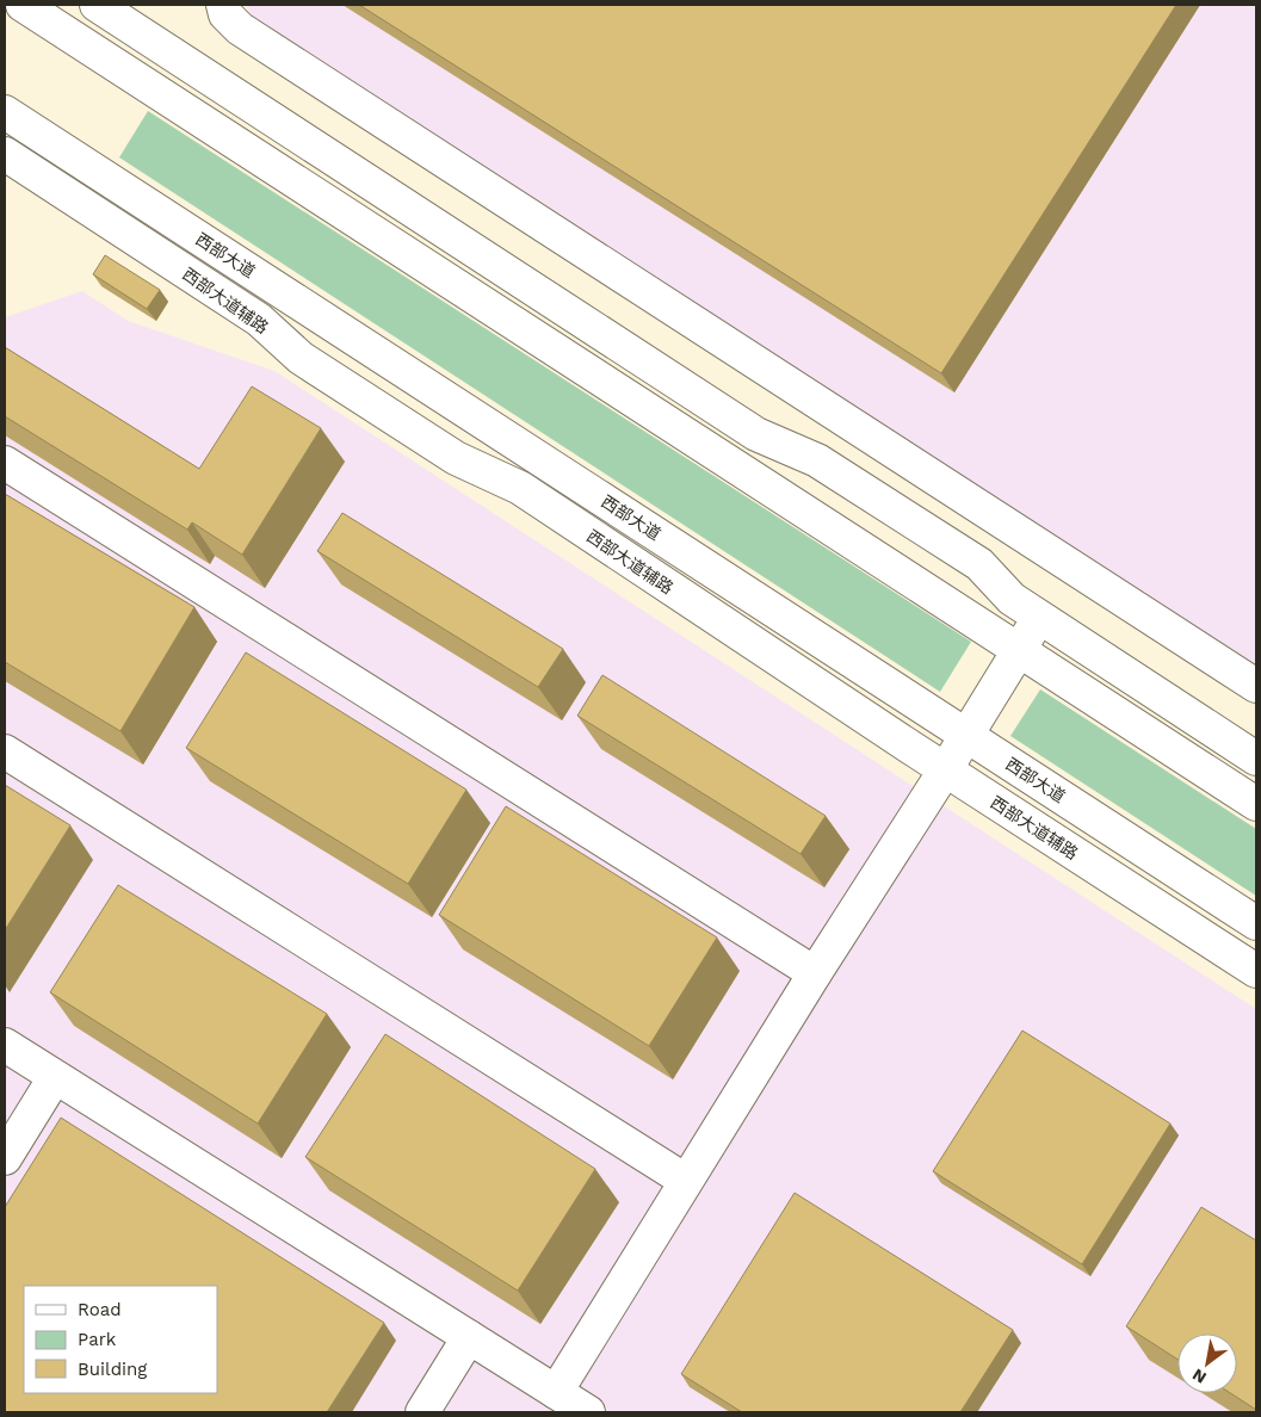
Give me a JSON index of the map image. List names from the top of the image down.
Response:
{
  "streets": {
    "street": ["西部大道", "西部大道辅路"]
  },
  "legend": ["Road", "Park", "Building"],
  "north": "bottom left"
}
